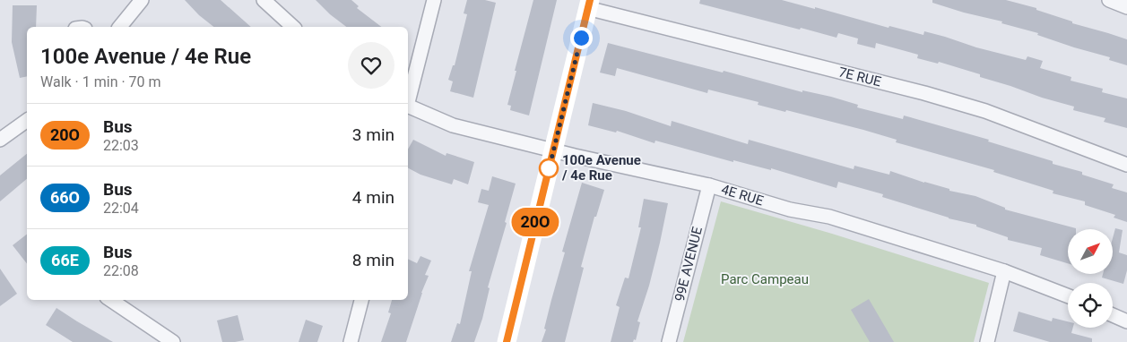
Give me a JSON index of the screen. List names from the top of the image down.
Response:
{
  "streets": {
    "street": ["7E RUE", "4E RUE", "99E AVENUE"]
  },
  "crossings": [
    ["4E RUE", "99E AVENUE"]
  ],
  "parks": ["Parc Campeau"],
  "places": ["100e Avenue / 4e Rue"],
  "lines": ["bus line 20O"],
  "north": "top right",
  "page": {
    "on_map": "20O",
    "heading": ["100e Avenue / 4e Rue", "Walk · 1 min · 70 m"],
    "list": [
      {
        "mark": "20O",
        "name": "Bus",
        "note": "22:03",
        "value": "3 min"
      },
      {
        "mark": "66O",
        "name": "Bus",
        "note": "22:04",
        "value": "4 min"
      },
      {
        "mark": "66E",
        "name": "Bus",
        "note": "22:08",
        "value": "8 min"
      }
    ]
  }
}
